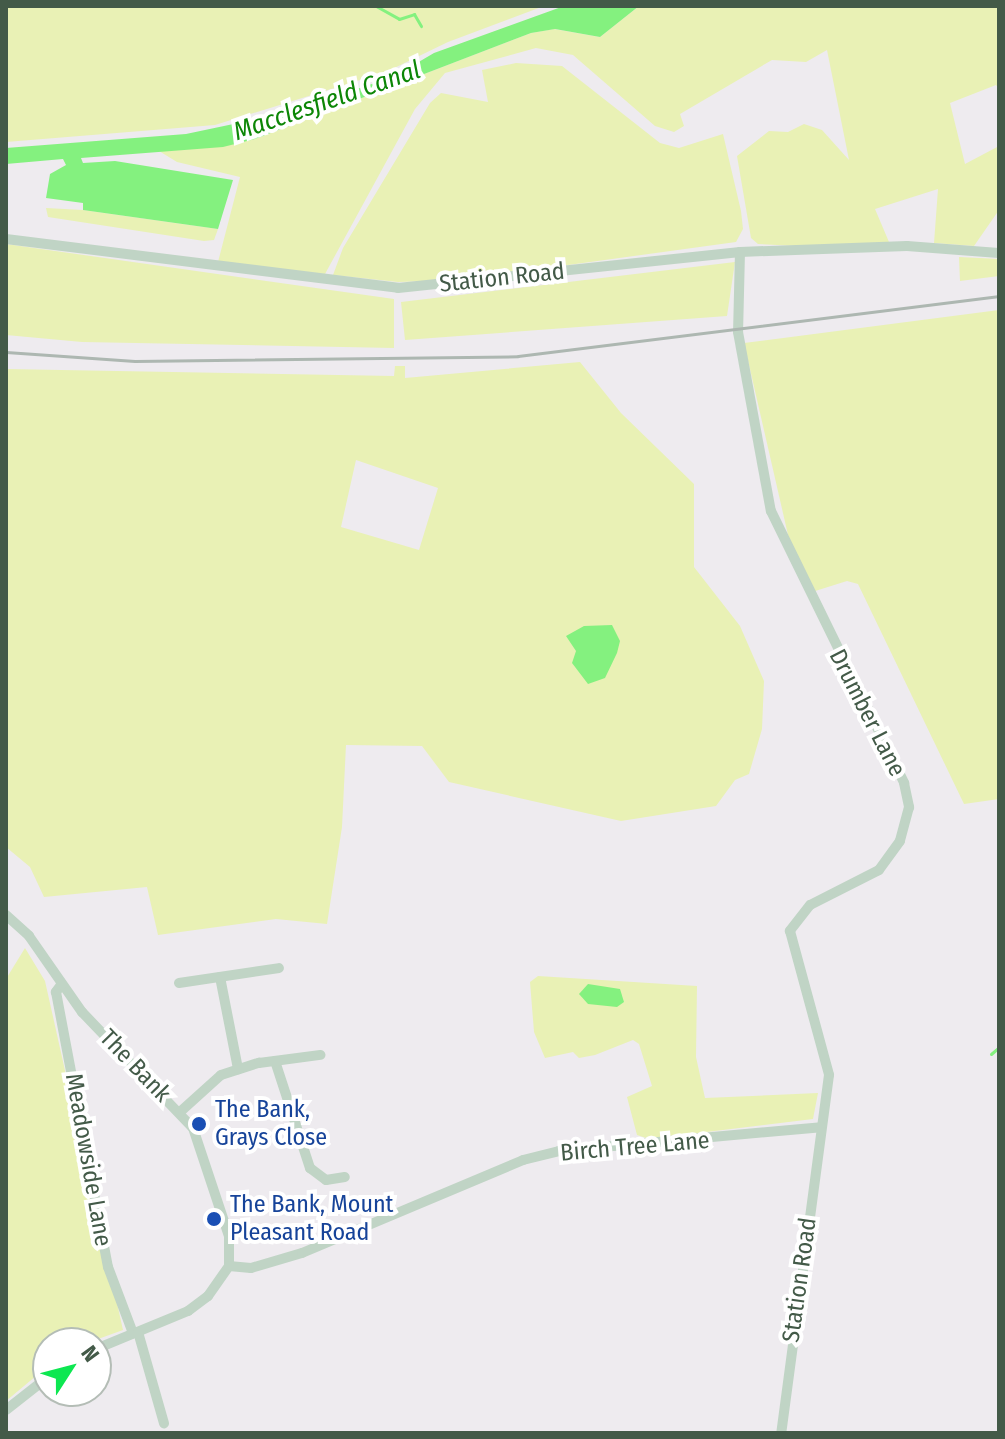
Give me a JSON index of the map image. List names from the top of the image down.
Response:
{
  "streets": {
    "street": [
      "Station Road",
      "Drumber Lane",
      "The Bank",
      "Birch Tree Lane",
      "Meadowside Lane"
    ]
  },
  "crossings": [
    ["Station Road", "Drumber Lane"],
    ["Station Road", "Birch Tree Lane"],
    ["Drumber Lane", "Birch Tree Lane"],
    ["The Bank", "Birch Tree Lane"],
    ["The Bank", "Meadowside Lane"]
  ],
  "water": ["Macclesfield Canal"],
  "places": ["The Bank, Grays Close", "The Bank, Mount Pleasant Road"],
  "north": "top right"
}
